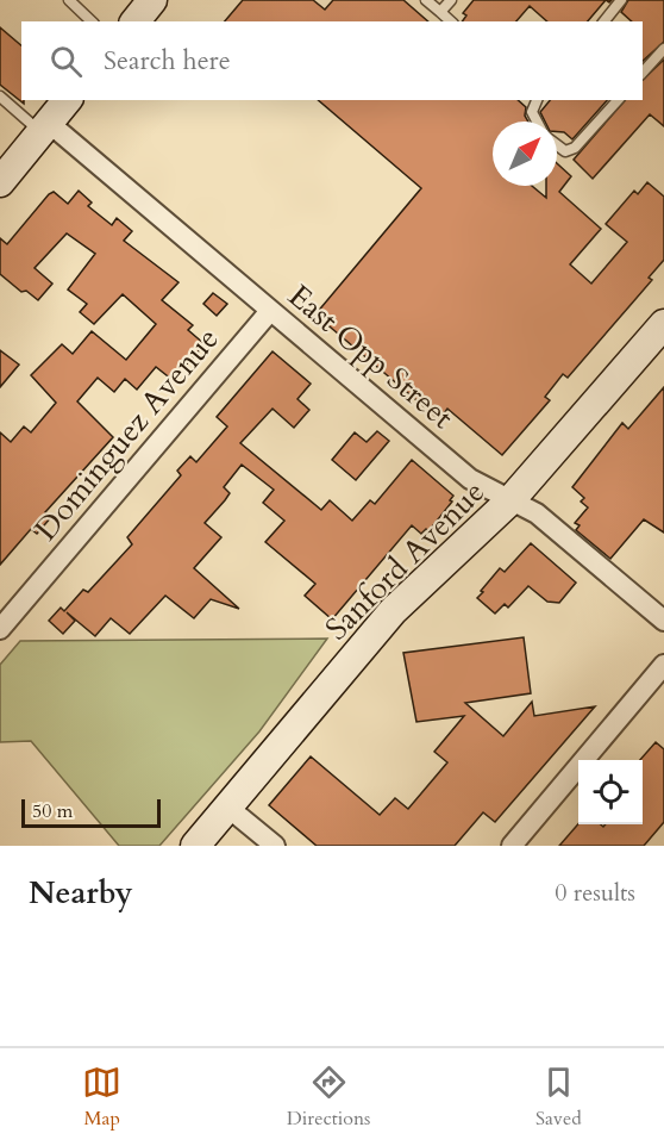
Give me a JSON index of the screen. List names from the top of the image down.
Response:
{
  "streets": {
    "street": ["East Opp Street", "Dominguez Avenue", "Sanford Avenue"]
  },
  "crossings": [
    ["East Opp Street", "Dominguez Avenue"],
    ["East Opp Street", "Sanford Avenue"]
  ],
  "scale_bar": "50 m",
  "north": "top right",
  "page": {
    "search": "Search here",
    "scale": "50 m",
    "heading": ["Nearby", "0 results"],
    "nav": ["Map", "Directions", "Saved"]
  }
}
